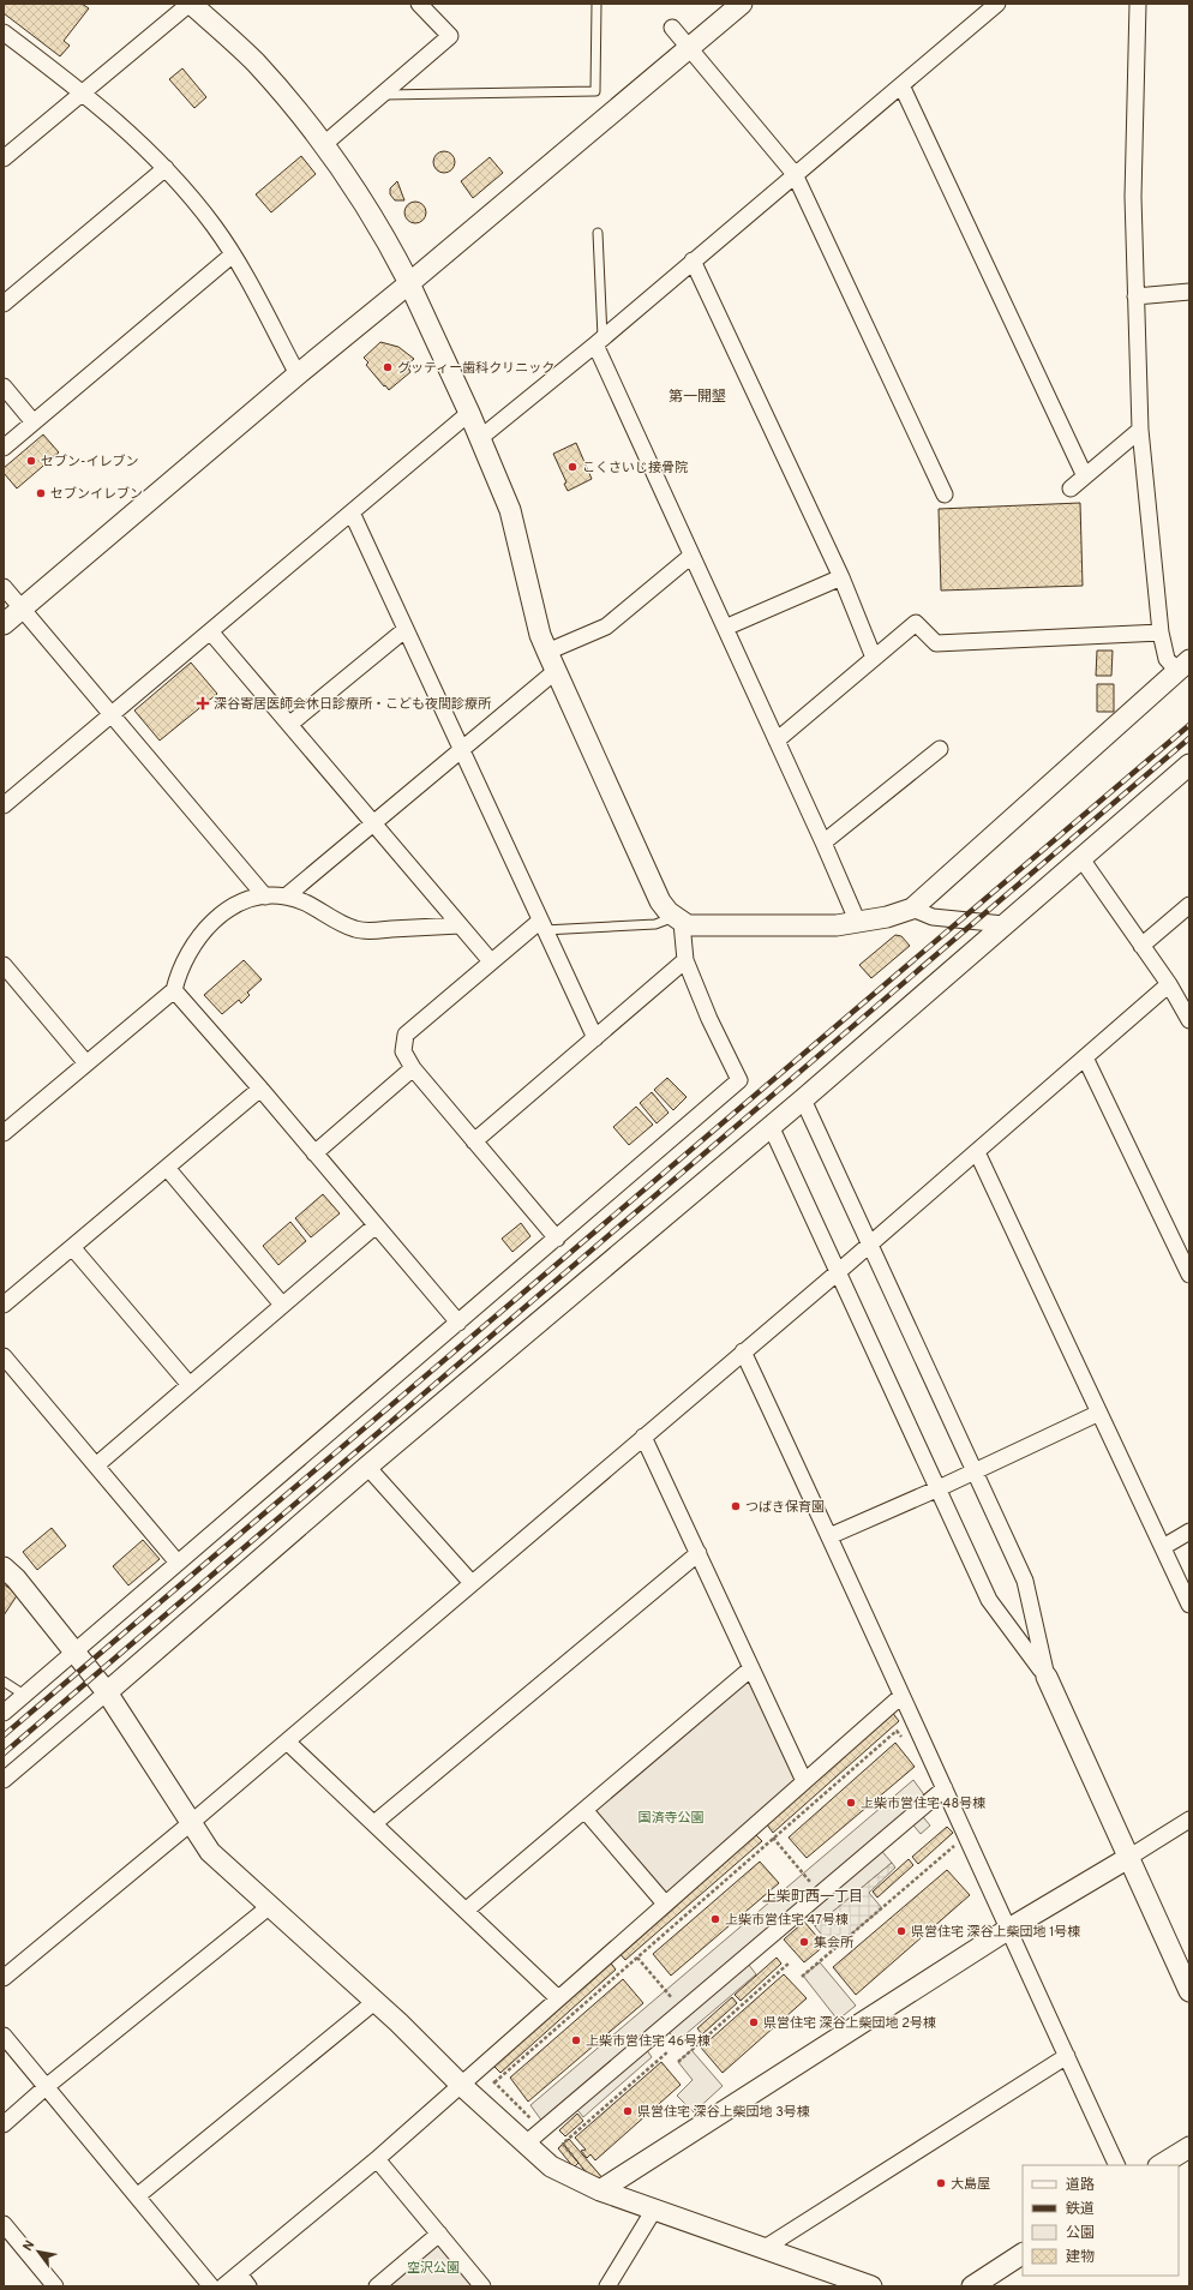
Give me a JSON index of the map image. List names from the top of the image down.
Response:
{
  "districts": ["第一開墾", "上柴町西一丁目"],
  "parks": ["国済寺公園", "空沢公園"],
  "places": {
    "other": [
      "グッティー歯科クリニック",
      "セブン-イレブン",
      "こくさいじ接骨院",
      "セブンイレブン",
      "つばき保育園",
      "上柴市営住宅 48号棟",
      "上柴市営住宅 47号棟",
      "県営住宅 深谷上柴団地 1号棟",
      "集会所",
      "県営住宅 深谷上柴団地 2号棟",
      "上柴市営住宅 46号棟",
      "県営住宅 深谷上柴団地 3号棟",
      "大島屋"
    ],
    "health": ["深谷寄居医師会休日診療所・こども夜間診療所"]
  },
  "legend": [
    "道路",
    "鉄道",
    "公園",
    "建物"
  ],
  "north": "top left"
}
